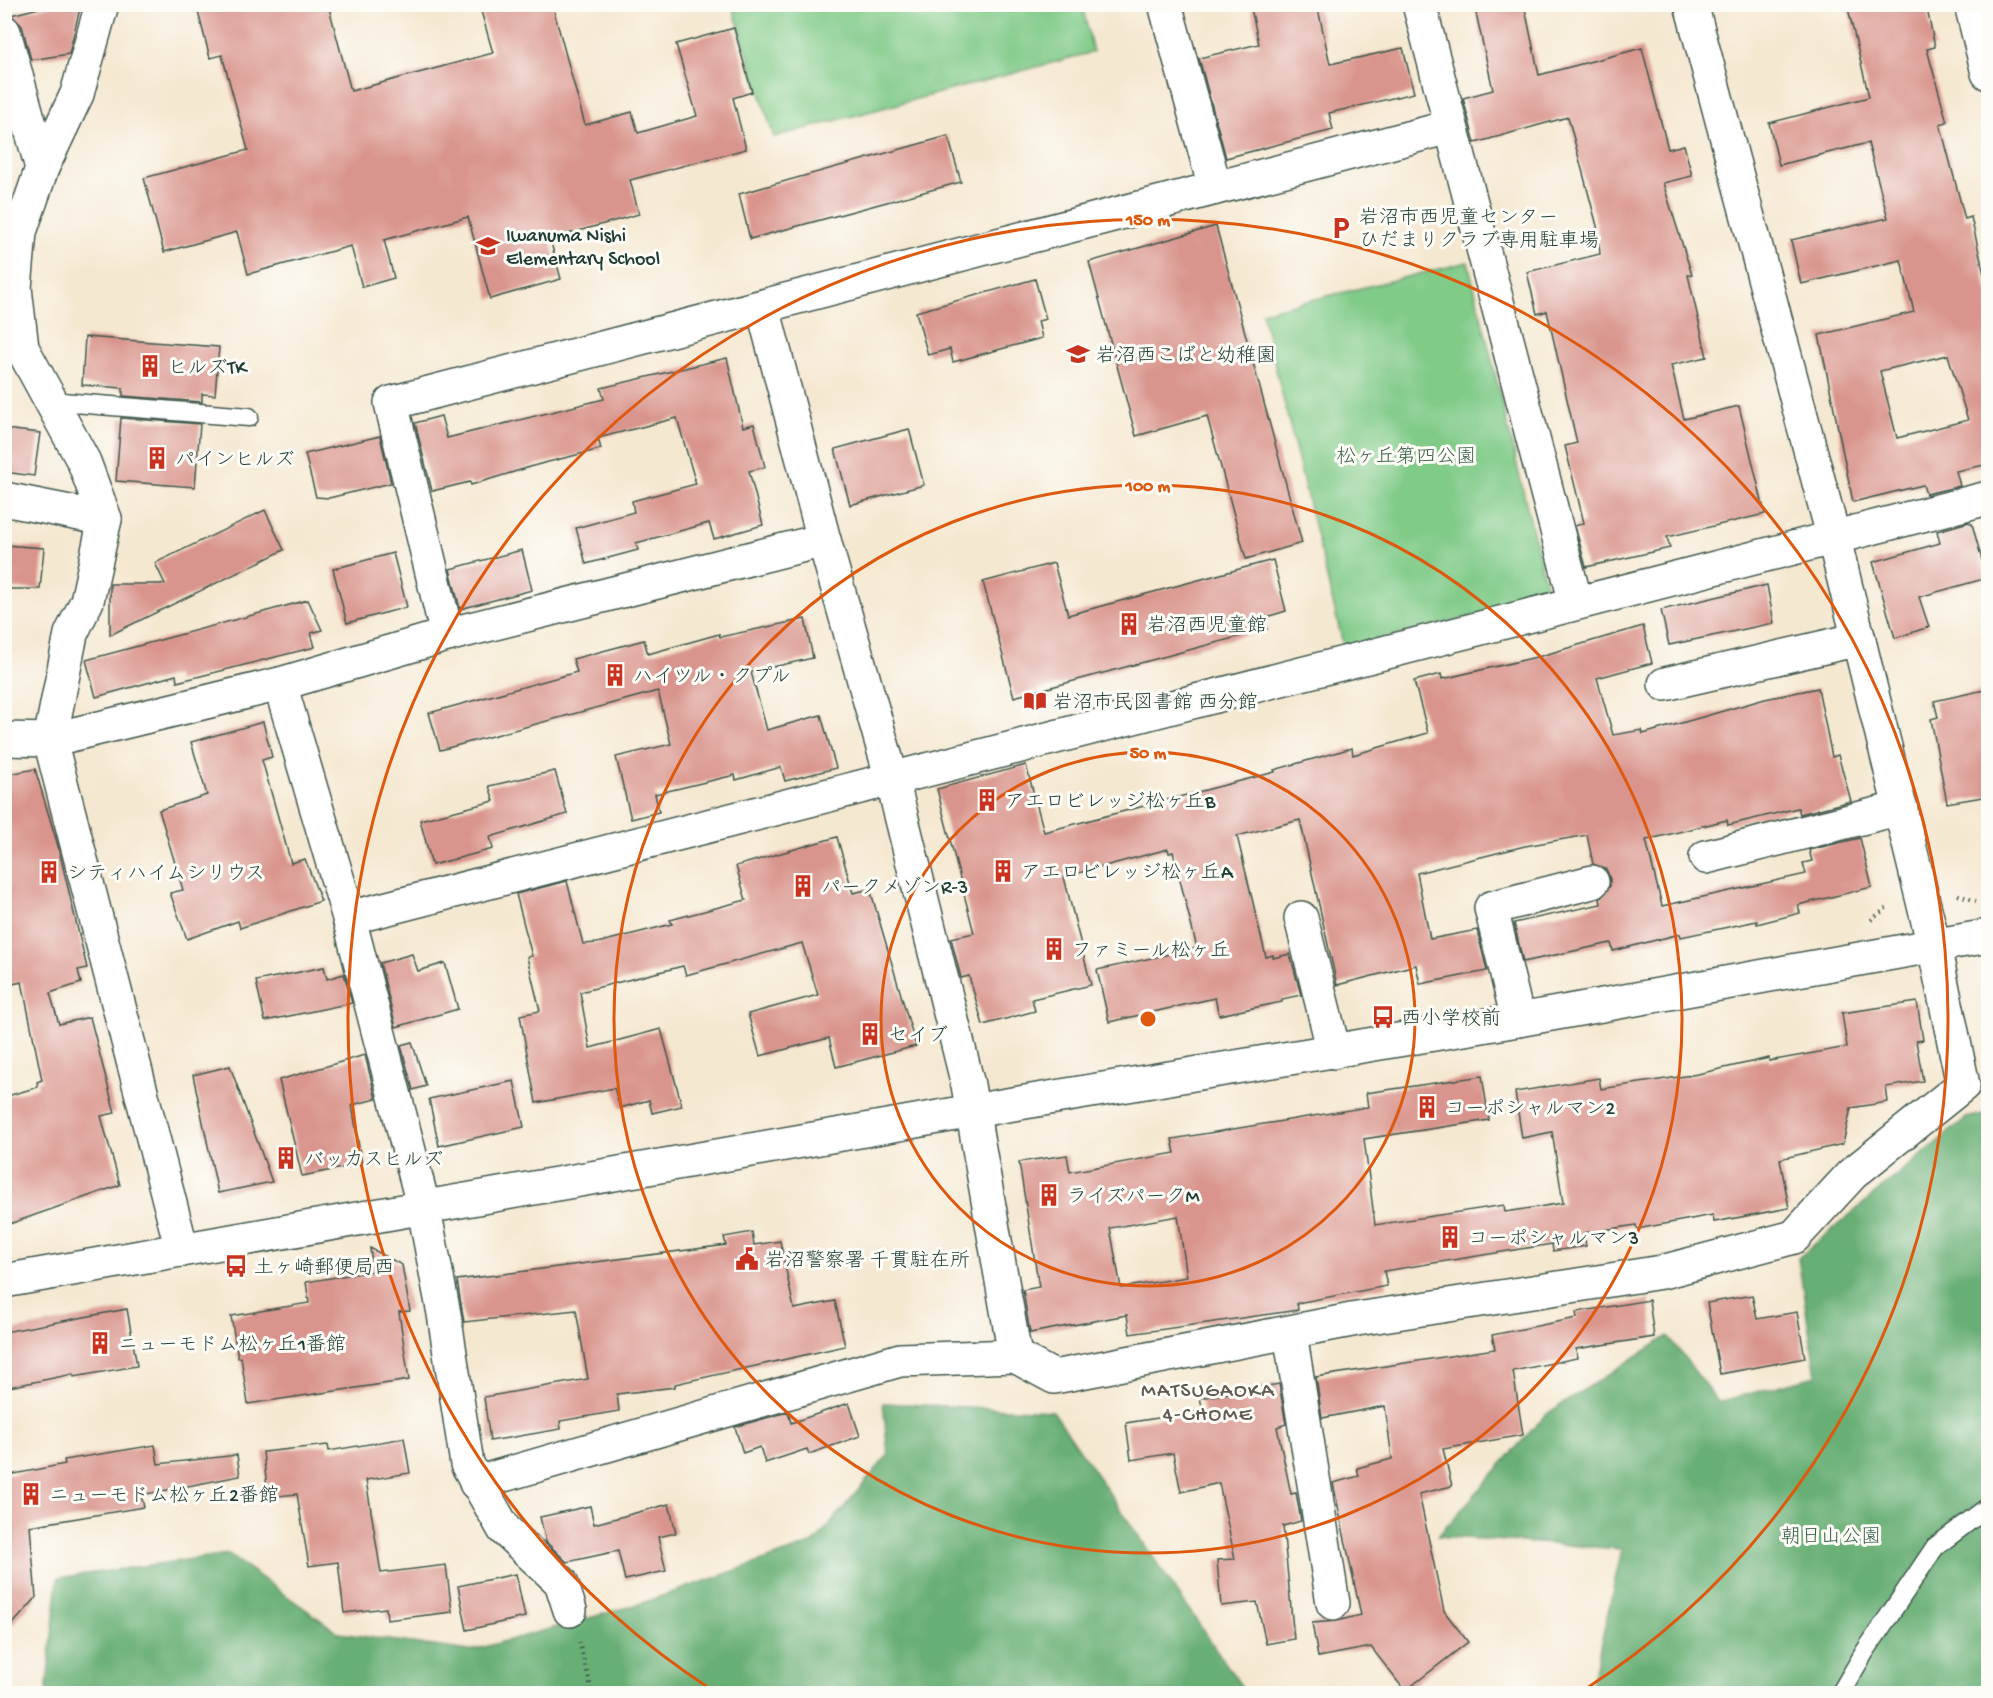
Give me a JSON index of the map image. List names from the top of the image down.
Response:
{
  "districts": ["MATSUGAOKA 4-CHOME"],
  "parks": ["松ヶ丘第四公園", "朝日山公園"],
  "places": {
    "parking": ["岩沼市西児童センター ひだまりクラブ専用駐車場"],
    "school or university": ["Iwanuma Nishi Elementary School", "岩沼西こばと幼稚園"],
    "building": [
      "ヒルズTK",
      "パインヒルズ",
      "岩沼西児童館",
      "ハイツル・クプル",
      "アエロビレッジ松ヶ丘B",
      "アエロビレッジ松ヶ丘A",
      "シティハイムシリウス",
      "パークメゾンR-3",
      "ファミール松ヶ丘",
      "セイブ",
      "コーポシャルマン2",
      "バッカスヒルズ",
      "ライズパークM",
      "コーポシャルマン3",
      "ニューモドム松ヶ丘1番館",
      "ニューモドム松ヶ丘2番館"
    ],
    "library": ["岩沼市民図書館 西分館"],
    "bus stop": ["西小学校前", "土ヶ崎郵便局西"],
    "public building": ["岩沼警察署 千貫駐在所"]
  },
  "rings": ["150 m", "100 m", "50 m"]
}
